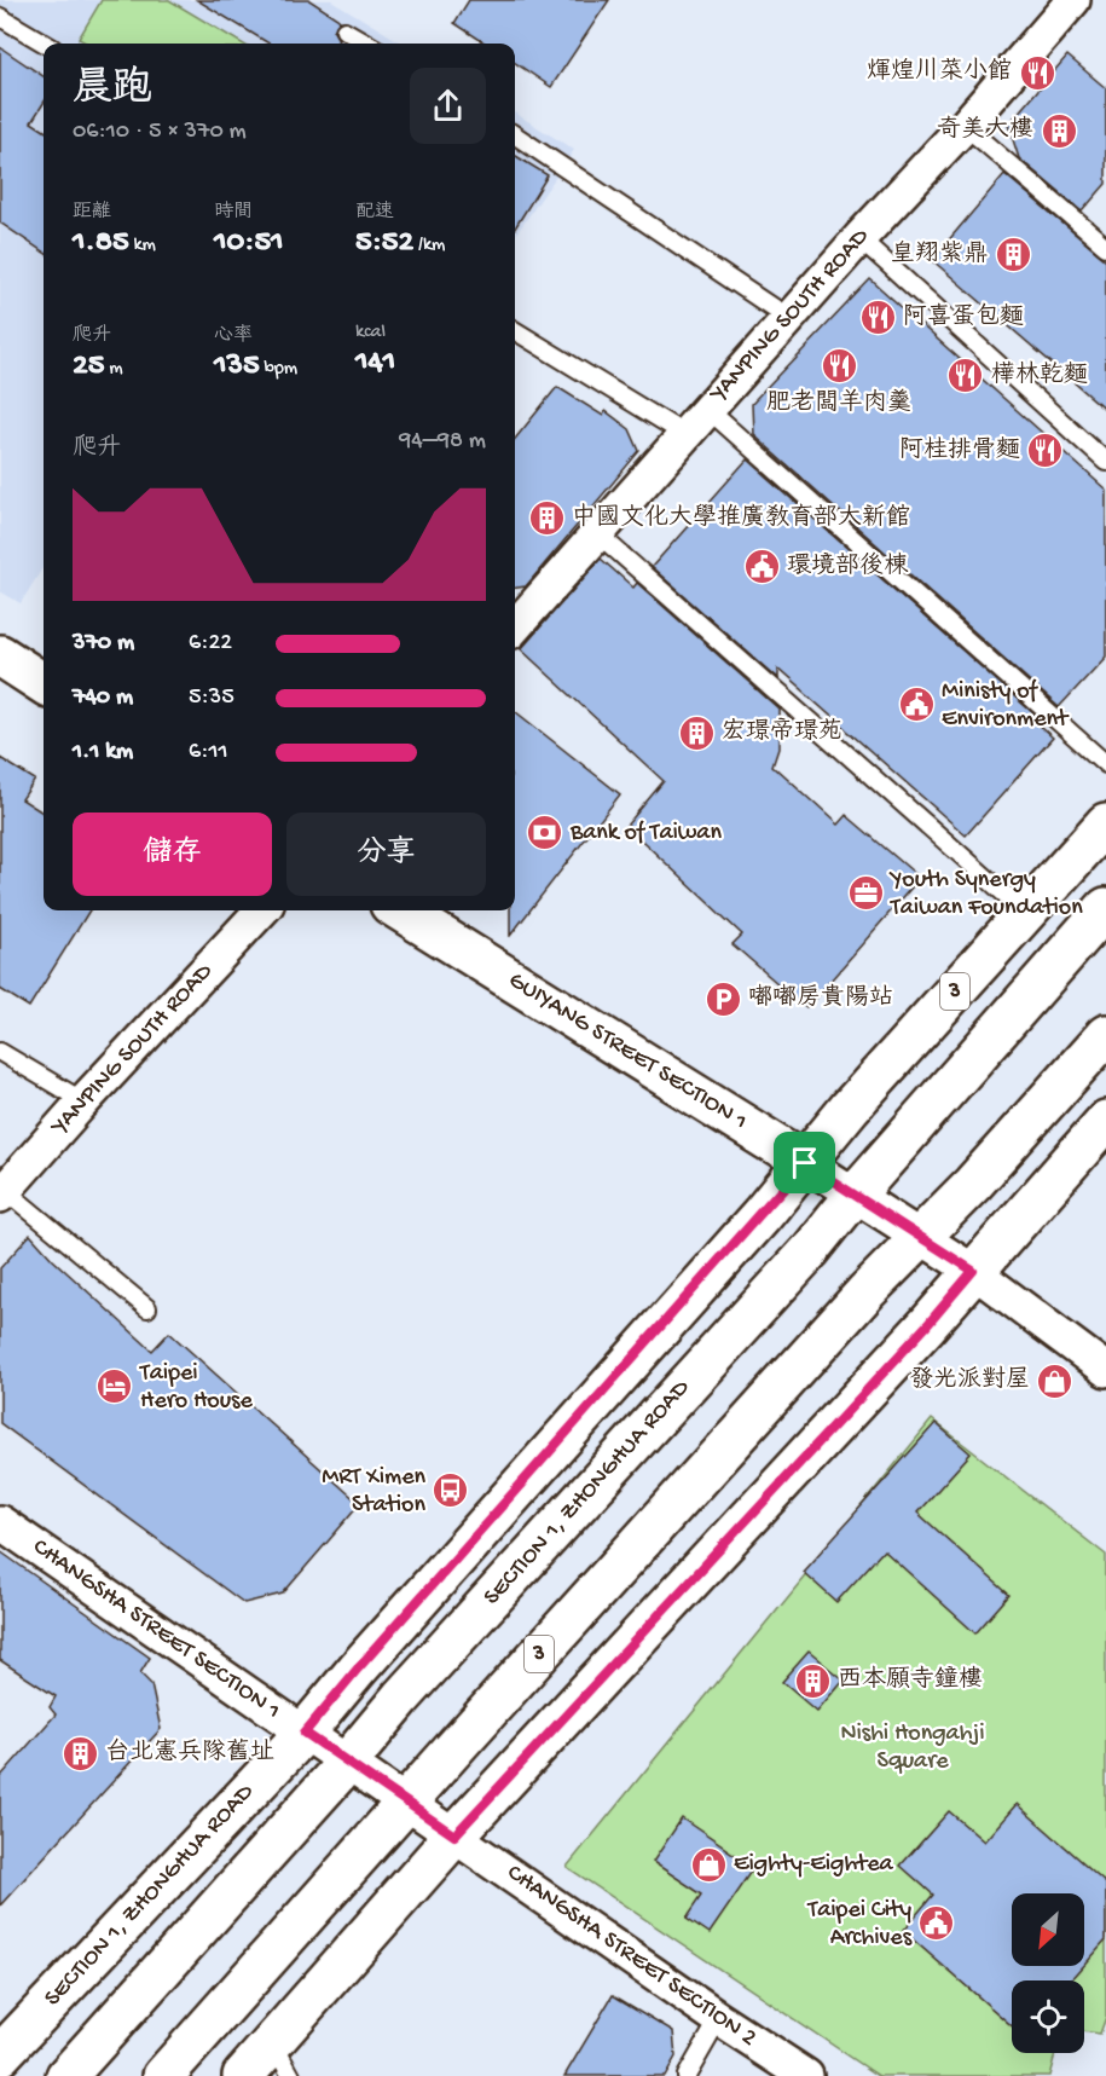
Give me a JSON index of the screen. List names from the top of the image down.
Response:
{
  "streets": {
    "main road": ["3", "GUIYANG STREET SECTION 1", "SECTION 1, ZHONGHUA ROAD"],
    "street": ["YANPING SOUTH ROAD", "CHANGSHA STREET SECTION 1", "CHANGSHA STREET SECTION 2"]
  },
  "crossings": [
    ["3", "GUIYANG STREET SECTION 1"],
    ["3", "CHANGSHA STREET SECTION 1"],
    ["3", "CHANGSHA STREET SECTION 2"],
    ["GUIYANG STREET SECTION 1", "SECTION 1, ZHONGHUA ROAD"],
    ["SECTION 1, ZHONGHUA ROAD", "CHANGSHA STREET SECTION 1"],
    ["CHANGSHA STREET SECTION 1", "CHANGSHA STREET SECTION 2"]
  ],
  "parks": ["Nishi Hongahji Square"],
  "places": {
    "restaurant": [
      "煇煌川菜小館",
      "阿喜蛋包麵",
      "肥老闆羊肉羹",
      "樺林乾麵",
      "阿桂排骨麵"
    ],
    "building": [
      "奇美大樓",
      "皇翔紫鼎",
      "中國文化大學推廣教育部大新館",
      "宏璟帝璟苑",
      "西本願寺鐘樓",
      "台北憲兵隊舊址"
    ],
    "public building": ["環境部後棟", "Ministy of Environment", "Taipei City Archives"],
    "bank": ["Bank of Taiwan"],
    "office": ["Youth Synergy Taiwan Foundation"],
    "parking": ["嘟嘟房貴陽站"],
    "shop": ["發光派對屋", "Eighty-Eightea"],
    "hotel": ["Taipei Hero House"],
    "bus stop": ["MRT Ximen Station"]
  },
  "north": "bottom left",
  "page": {
    "heading": ["晨跑", "06:10 · 5 × 370 m"],
    "stats": [
      ["距離", "1.85 km"],
      ["時間", "10:51"],
      ["配速", "5:52 /km"],
      ["爬升", "25 m"],
      ["心率", "135 bpm"],
      ["kcal", "141"]
    ],
    "chart": ["爬升", "94–98 m"],
    "list": [
      {
        "name": "370 m",
        "note": "6:22"
      },
      {
        "name": "740 m",
        "note": "5:35"
      },
      {
        "name": "1.1 km",
        "note": "6:11"
      }
    ],
    "buttons": ["儲存", "分享"]
  }
}
